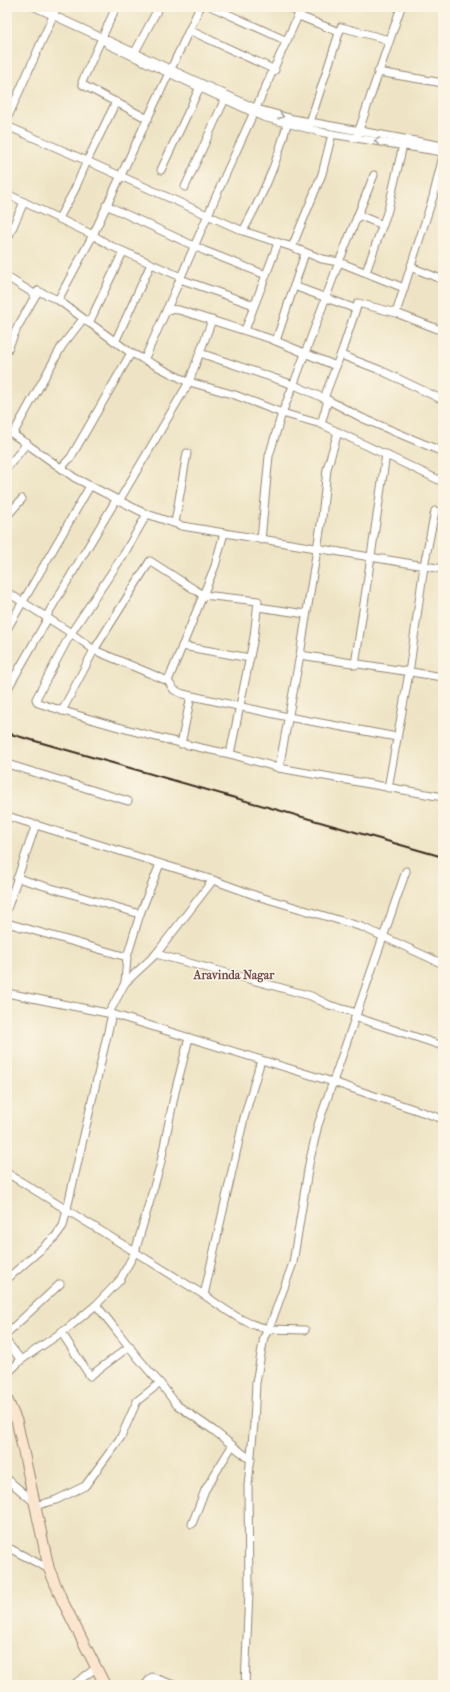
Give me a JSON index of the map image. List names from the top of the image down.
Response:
{
  "districts": ["Aravinda Nagar"]
}
